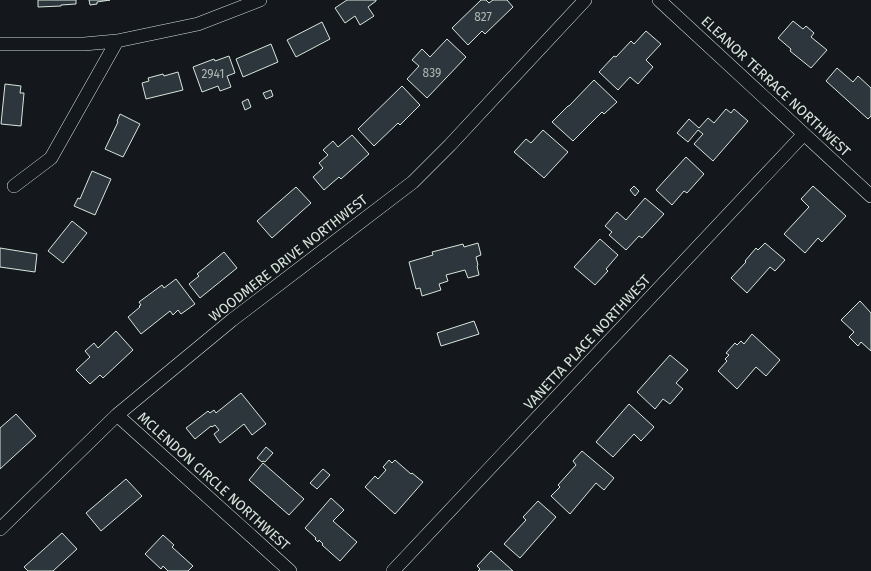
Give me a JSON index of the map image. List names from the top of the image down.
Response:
{
  "streets": {
    "street": [
      "ELEANOR TERRACE NORTHWEST",
      "WOODMERE DRIVE NORTHWEST",
      "VANETTA PLACE NORTHWEST",
      "MCLENDON CIRCLE NORTHWEST"
    ]
  },
  "crossings": [
    ["ELEANOR TERRACE NORTHWEST", "VANETTA PLACE NORTHWEST"],
    ["WOODMERE DRIVE NORTHWEST", "MCLENDON CIRCLE NORTHWEST"]
  ],
  "house_numbers": ["827", "839", "2941"]
}
